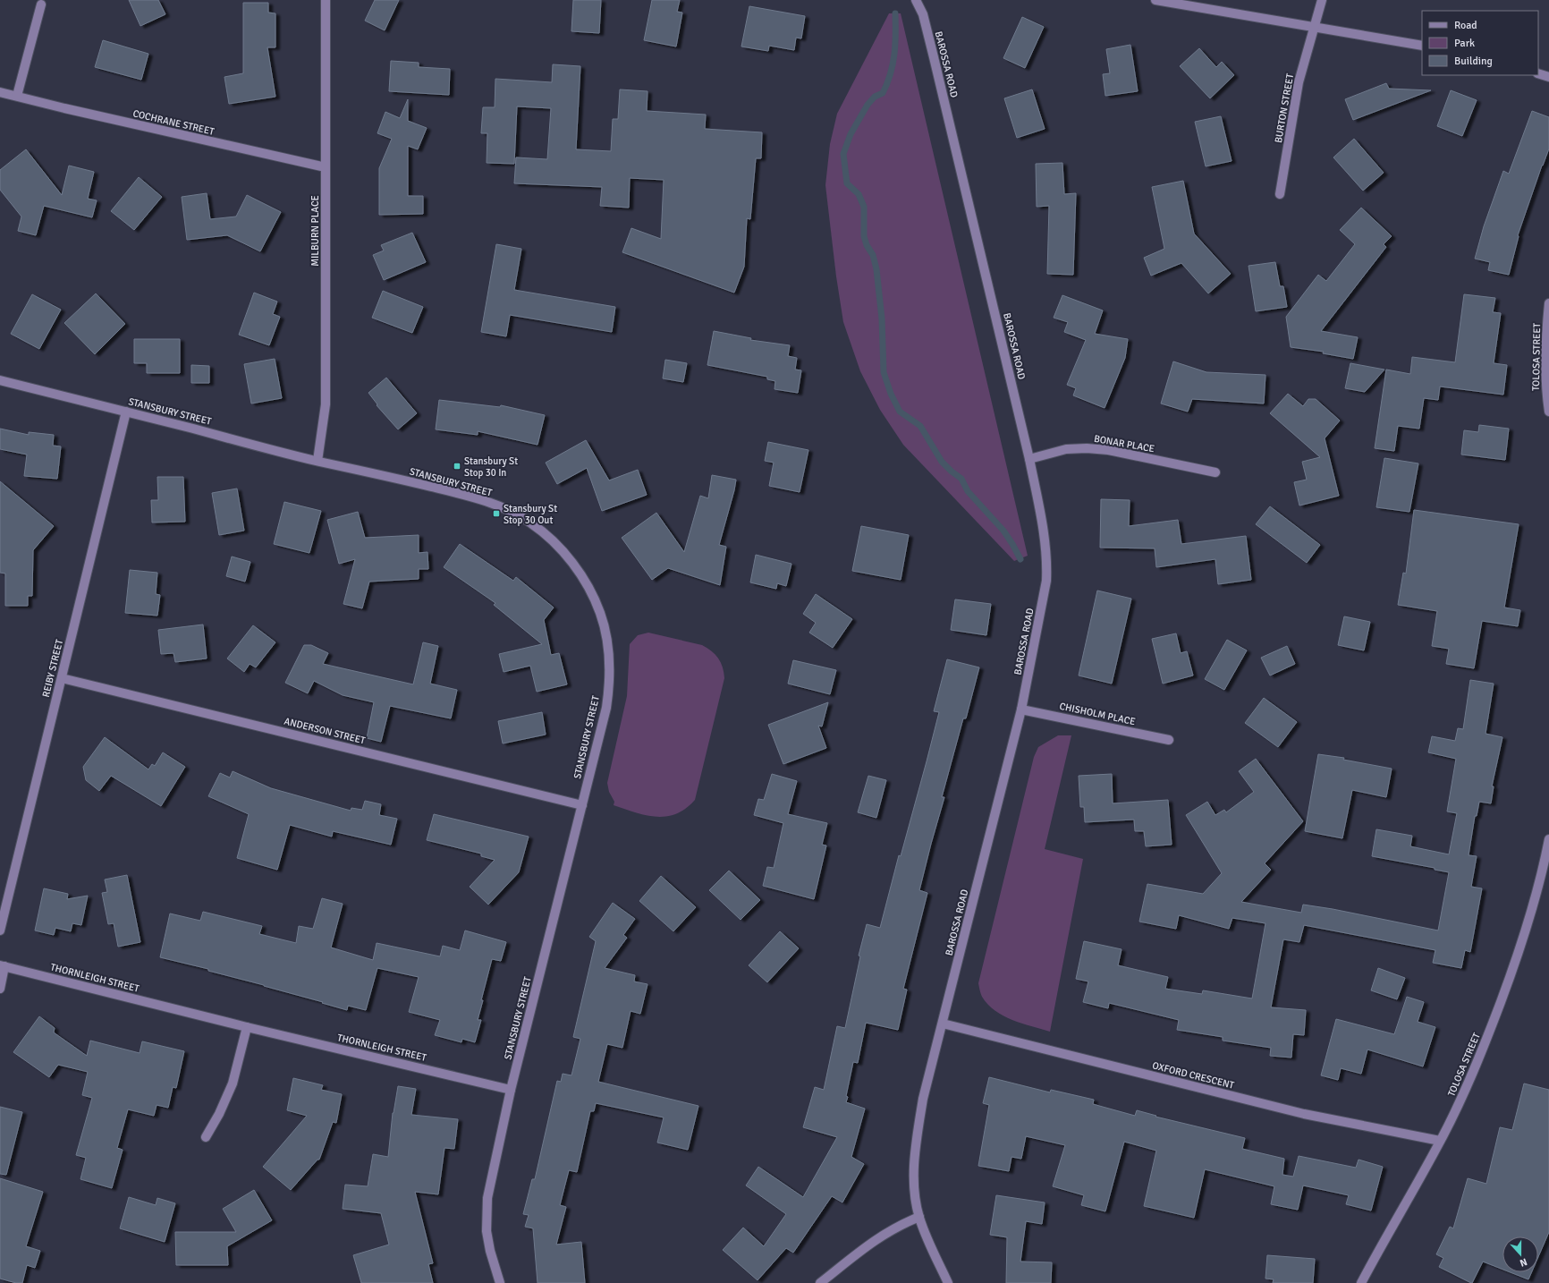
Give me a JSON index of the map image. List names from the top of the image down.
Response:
{
  "streets": {
    "street": [
      "BAROSSA ROAD",
      "BURTON STREET",
      "COCHRANE STREET",
      "MILBURN PLACE",
      "TOLOSA STREET",
      "STANSBURY STREET",
      "BONAR PLACE",
      "REIBY STREET",
      "CHISHOLM PLACE",
      "ANDERSON STREET",
      "THORNLEIGH STREET",
      "OXFORD CRESCENT"
    ]
  },
  "crossings": [
    ["BAROSSA ROAD", "BONAR PLACE"],
    ["BAROSSA ROAD", "CHISHOLM PLACE"],
    ["BAROSSA ROAD", "OXFORD CRESCENT"],
    ["COCHRANE STREET", "MILBURN PLACE"],
    ["MILBURN PLACE", "STANSBURY STREET"],
    ["TOLOSA STREET", "OXFORD CRESCENT"],
    ["STANSBURY STREET", "REIBY STREET"],
    ["STANSBURY STREET", "ANDERSON STREET"],
    ["STANSBURY STREET", "THORNLEIGH STREET"],
    ["REIBY STREET", "ANDERSON STREET"]
  ],
  "places": {
    "transit": ["Stansbury St Stop 30 In", "Stansbury St Stop 30 Out"]
  },
  "legend": ["Road", "Park", "Building"],
  "north": "bottom"
}
